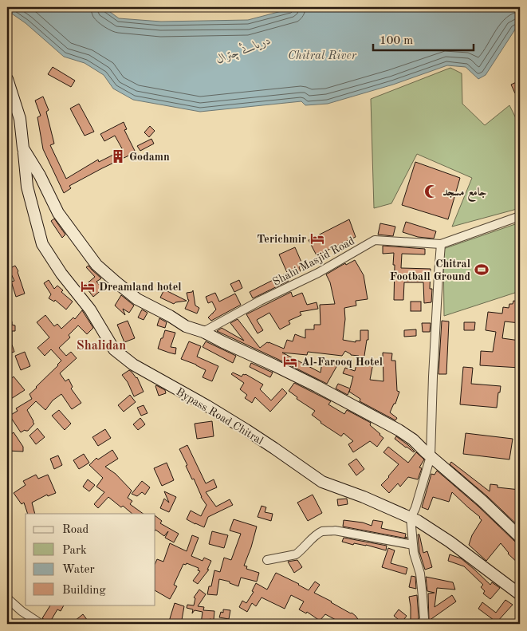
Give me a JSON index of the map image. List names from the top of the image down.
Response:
{
  "streets": {
    "street": ["Shahi Masjid Road", "Bypass Road Chitral"]
  },
  "districts": ["Shalidan"],
  "water": ["دریائے چترال", "Chitral River"],
  "places": {
    "building": ["Godamn"],
    "mosque": ["جامع مسجد"],
    "hotel": ["Terichmir", "Dreamland hotel", "Al-Farooq Hotel"],
    "sports": ["Chitral Football Ground"]
  },
  "legend": [
    "Road",
    "Park",
    "Water",
    "Building"
  ],
  "scale_bar": "100 m"
}
